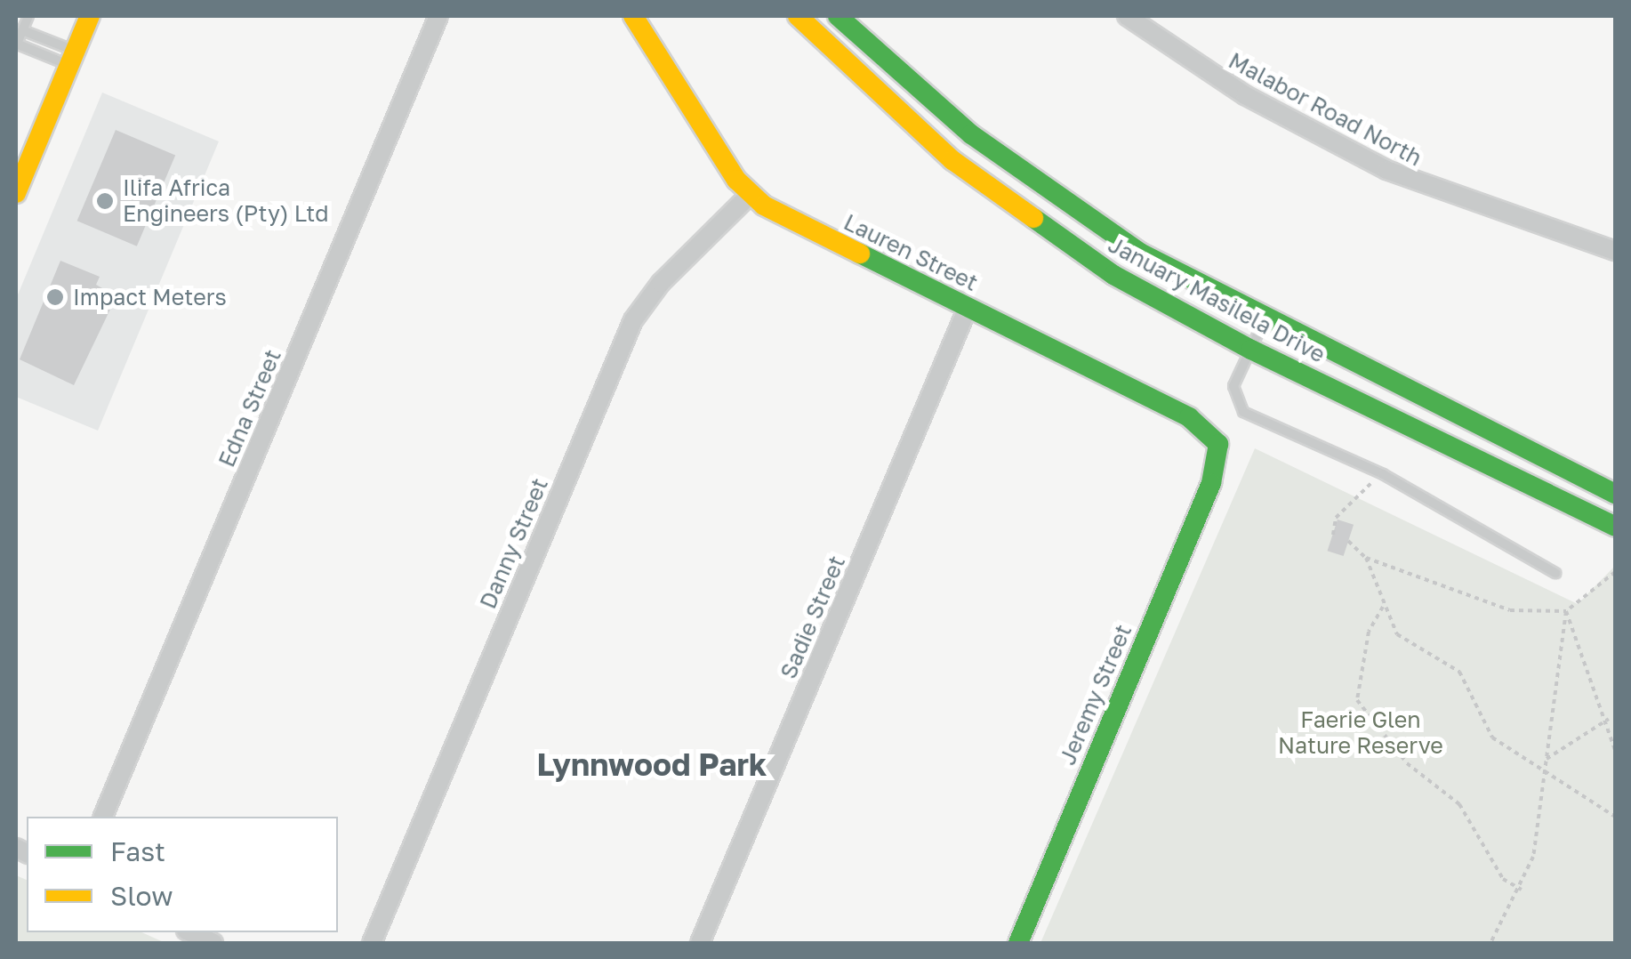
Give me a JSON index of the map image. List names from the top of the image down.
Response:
{
  "streets": {
    "main road": ["Lauren Street", "January Masilela Drive", "Jeremy Street"],
    "street": [
      "Malabor Road North",
      "Edna Street",
      "Danny Street",
      "Sadie Street"
    ]
  },
  "crossings": [
    ["Lauren Street", "Danny Street"],
    ["Lauren Street", "Sadie Street"],
    ["Lauren Street", "Jeremy Street"]
  ],
  "districts": ["Lynnwood Park"],
  "parks": ["Faerie Glen Nature Reserve"],
  "places": ["Ilifa Africa Engineers (Pty) Ltd", "Impact Meters"],
  "legend": ["Fast", "Slow"]
}
